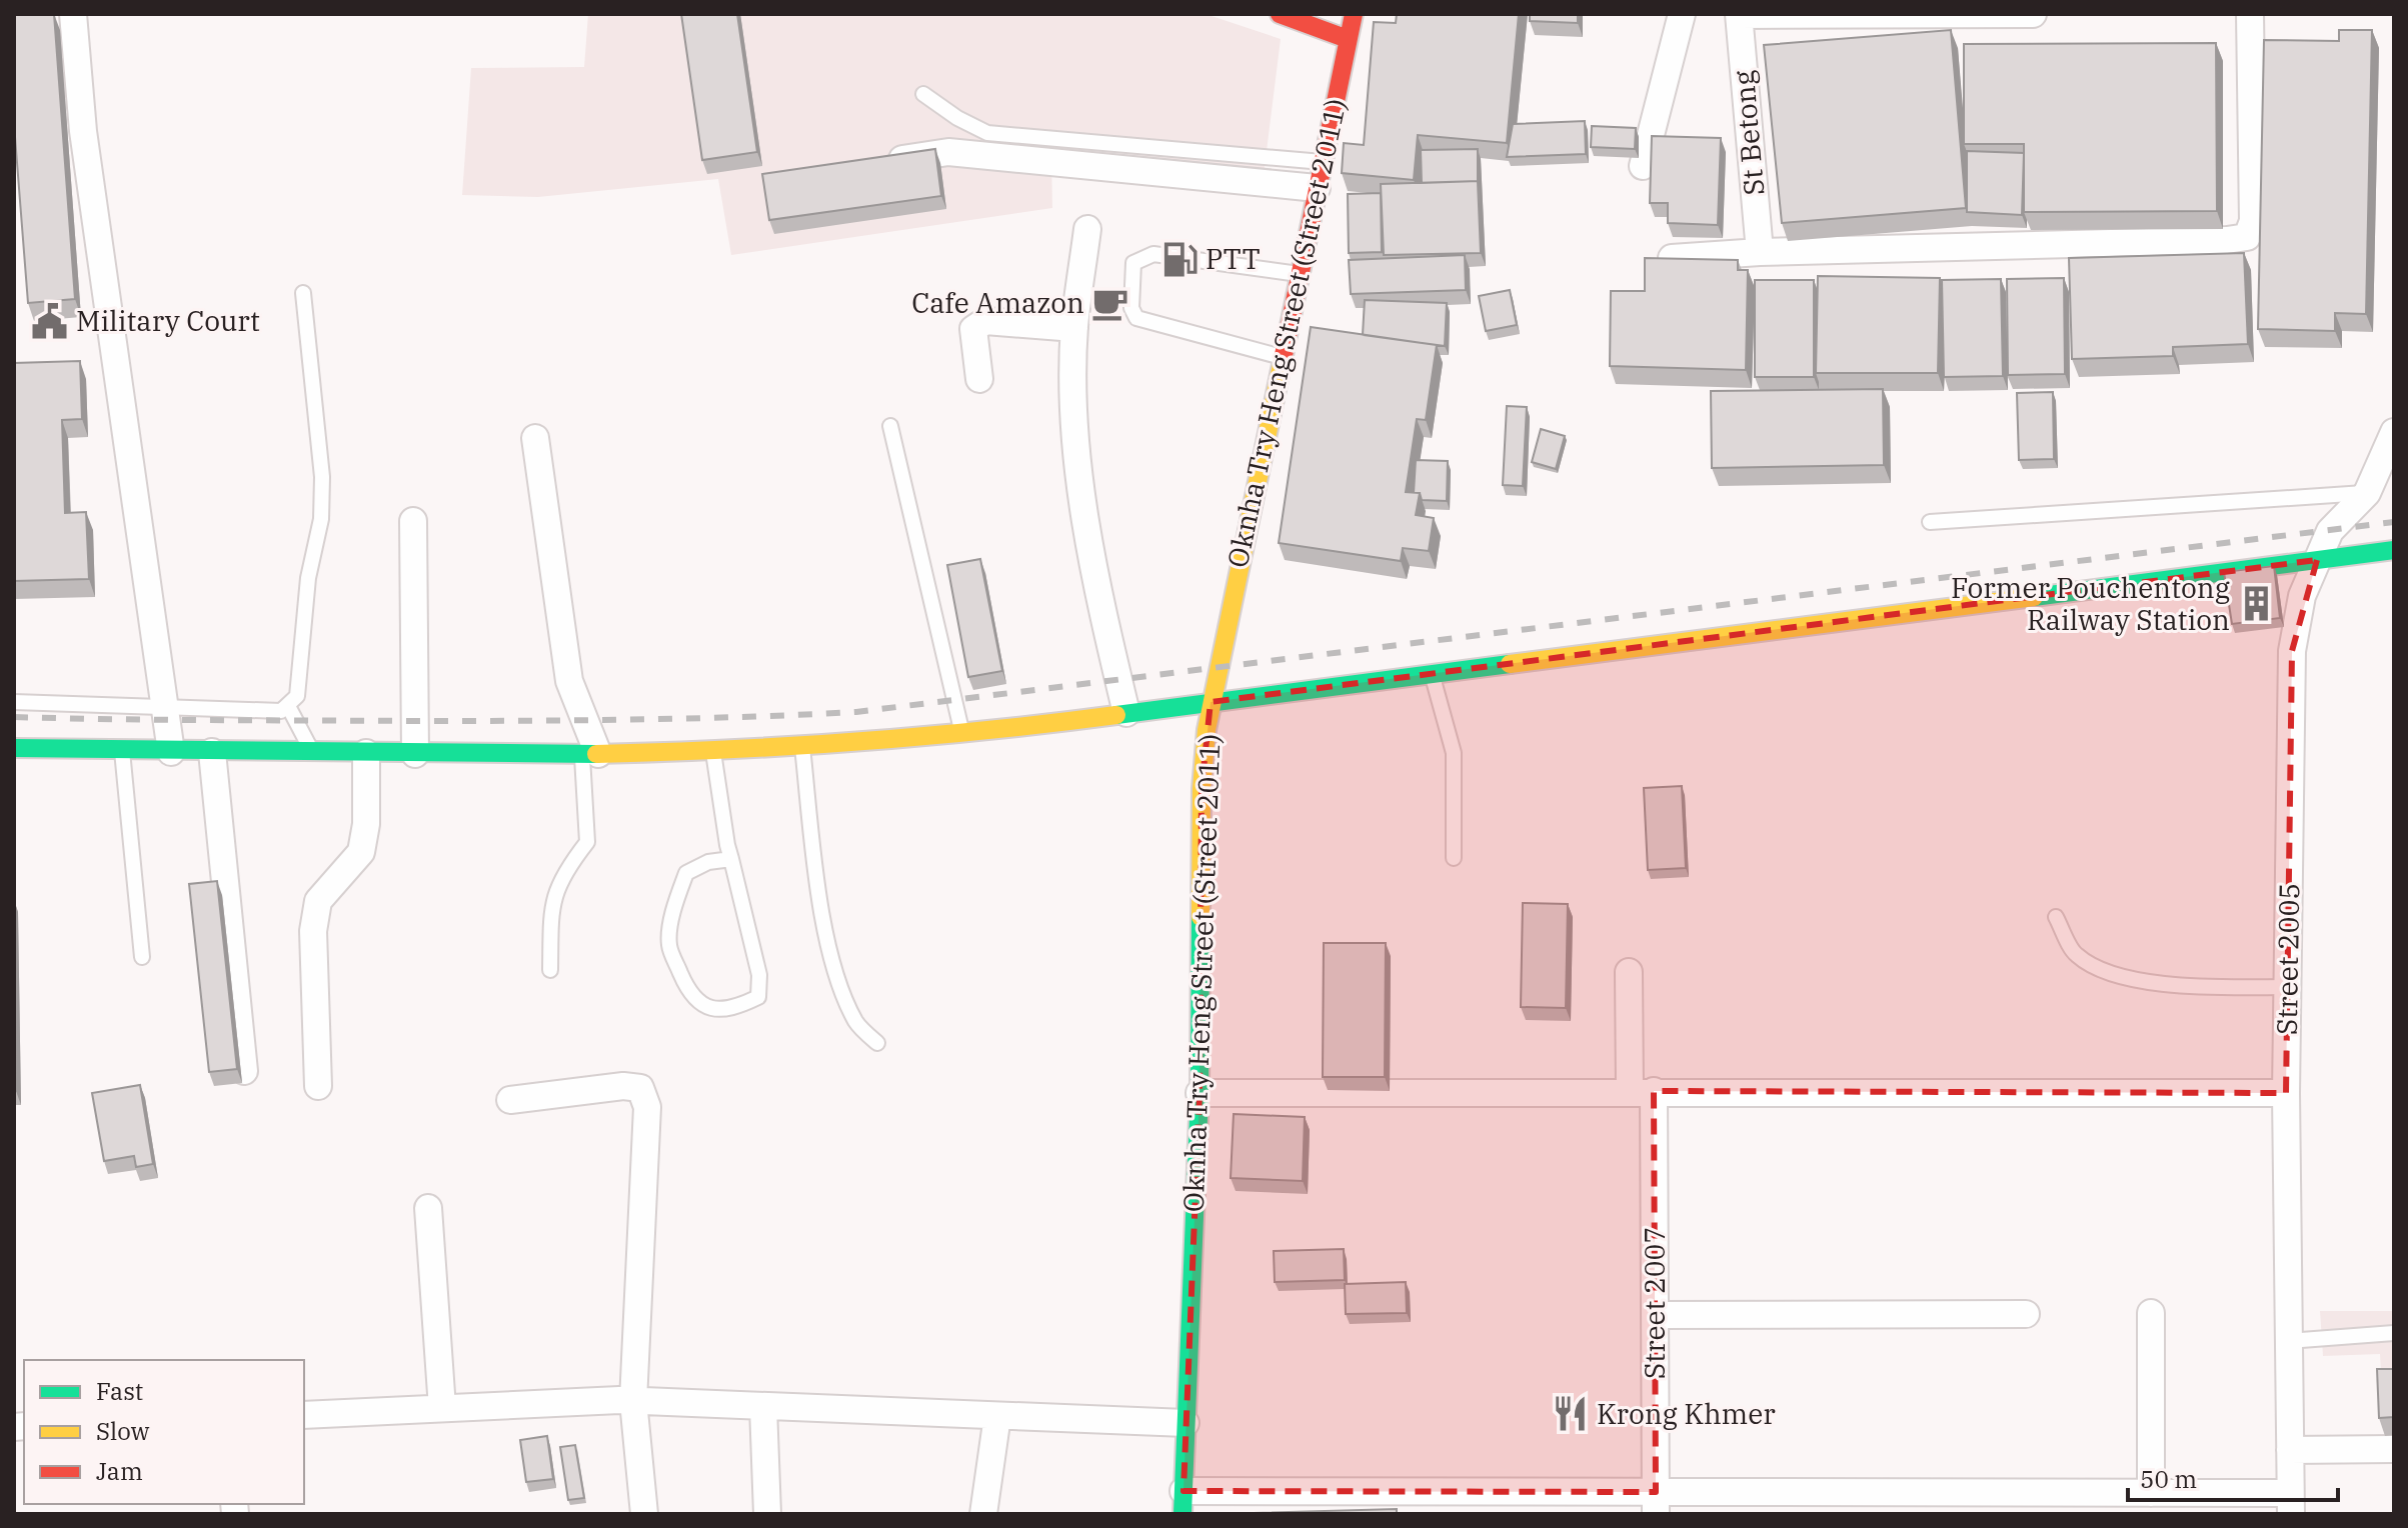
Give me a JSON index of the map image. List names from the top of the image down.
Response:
{
  "streets": {
    "street": [
      "St Betong",
      "Oknha Try Heng Street (Street 2011)",
      "Street 2005",
      "Street 2007"
    ]
  },
  "places": {
    "fuel station": ["PTT"],
    "cafe": ["Cafe Amazon"],
    "public building": ["Military Court"],
    "building": ["Former Pouchentong Railway Station"],
    "restaurant": ["Krong Khmer"]
  },
  "legend": ["Fast", "Slow", "Jam"],
  "scale_bar": "50 m"
}
